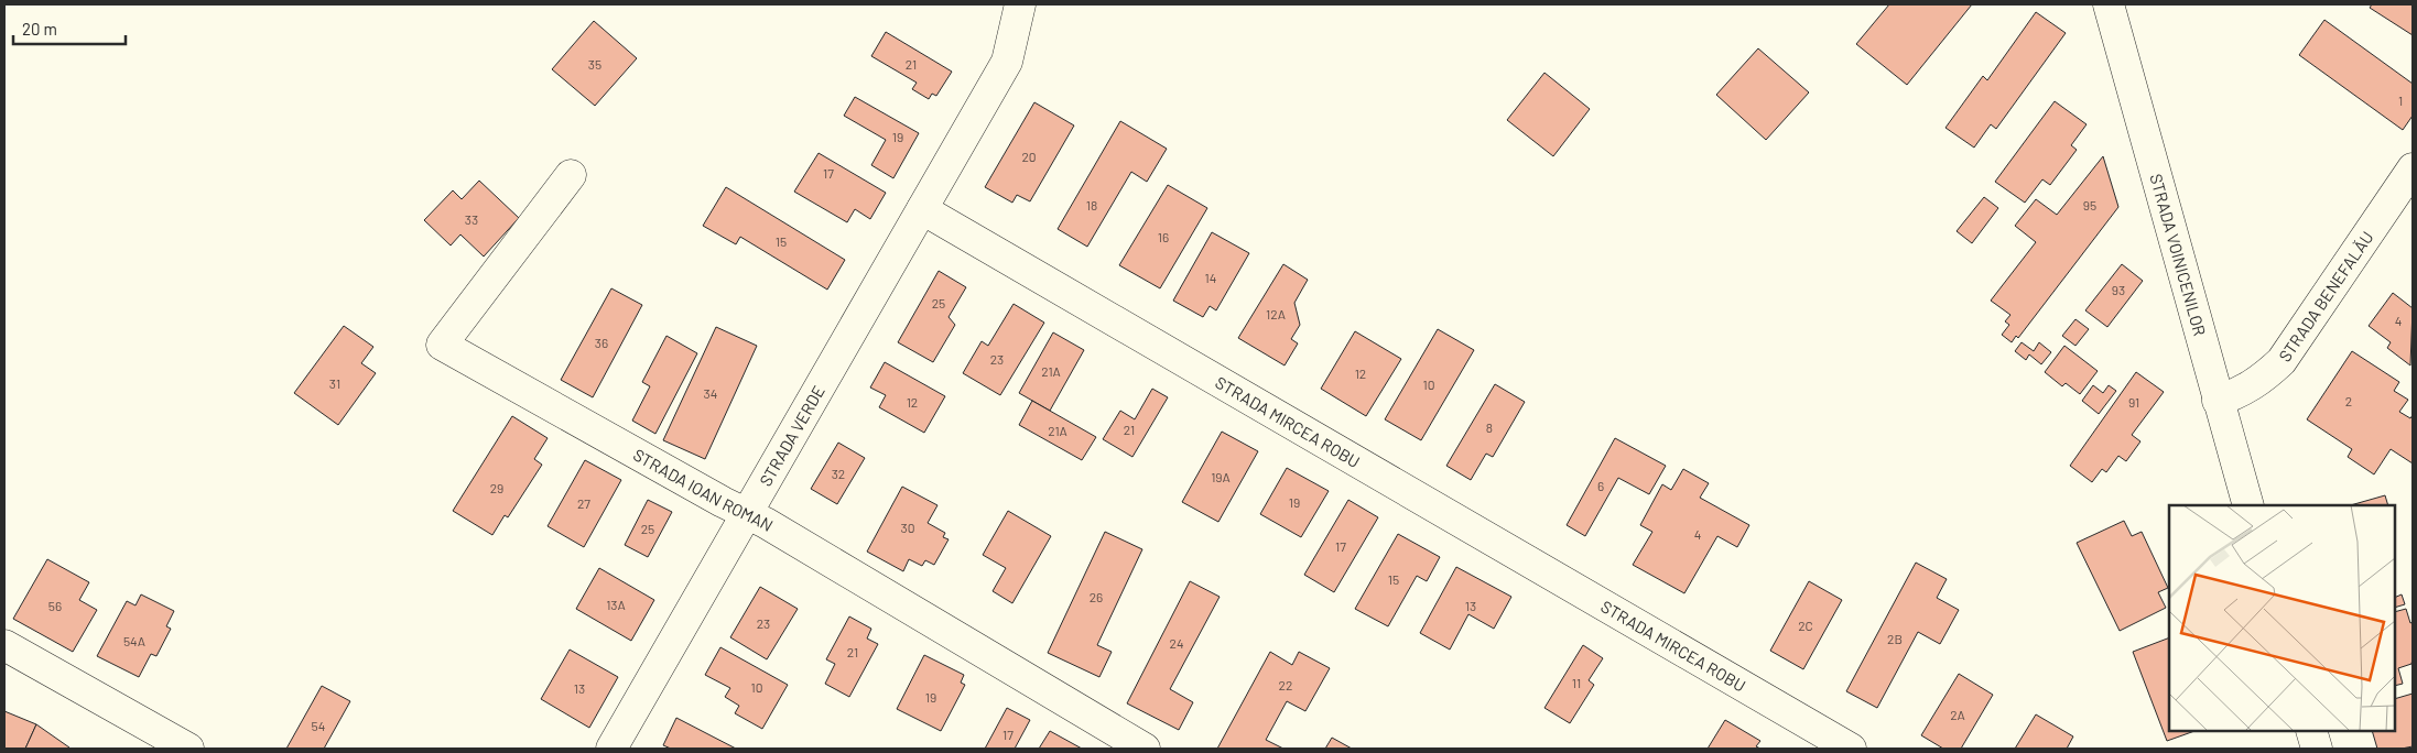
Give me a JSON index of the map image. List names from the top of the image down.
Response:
{
  "streets": {
    "street": [
      "STRADA VOINICENILOR",
      "STRADA BENEFALĂU",
      "STRADA MIRCEA ROBU",
      "STRADA VERDE",
      "STRADA IOAN ROMAN"
    ]
  },
  "crossings": [
    ["STRADA VOINICENILOR", "STRADA BENEFALĂU"],
    ["STRADA MIRCEA ROBU", "STRADA VERDE"],
    ["STRADA VERDE", "STRADA IOAN ROMAN"]
  ],
  "house_numbers": [
    "35",
    "21",
    "1",
    "19",
    "20",
    "17",
    "18",
    "95",
    "33",
    "16",
    "15",
    "14",
    "93",
    "25",
    "12A",
    "4",
    "36",
    "23",
    "21A",
    "12",
    "31",
    "10",
    "34",
    "2",
    "12",
    "91",
    "8",
    "21",
    "21A",
    "32",
    "19A",
    "6",
    "29",
    "19",
    "27",
    "30",
    "25",
    "4",
    "17",
    "15",
    "26",
    "13A",
    "56",
    "13",
    "23",
    "2C",
    "2B",
    "54A",
    "24",
    "21",
    "11",
    "22",
    "10",
    "13",
    "19",
    "2A",
    "54",
    "17"
  ],
  "scale_bar": "20 m"
}
